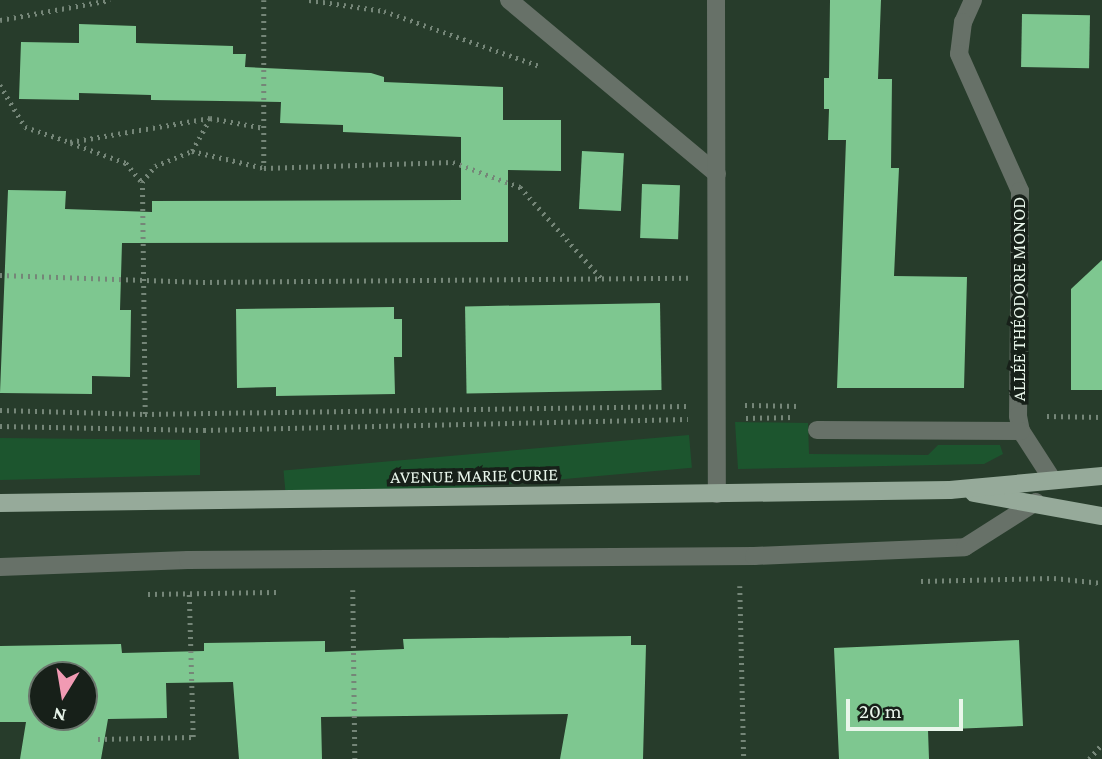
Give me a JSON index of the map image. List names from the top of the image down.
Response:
{
  "streets": {
    "main road": ["AVENUE MARIE CURIE"],
    "street": ["ALLÉE THÉODORE MONOD"]
  },
  "scale_bar": "20 m",
  "north": "bottom"
}
